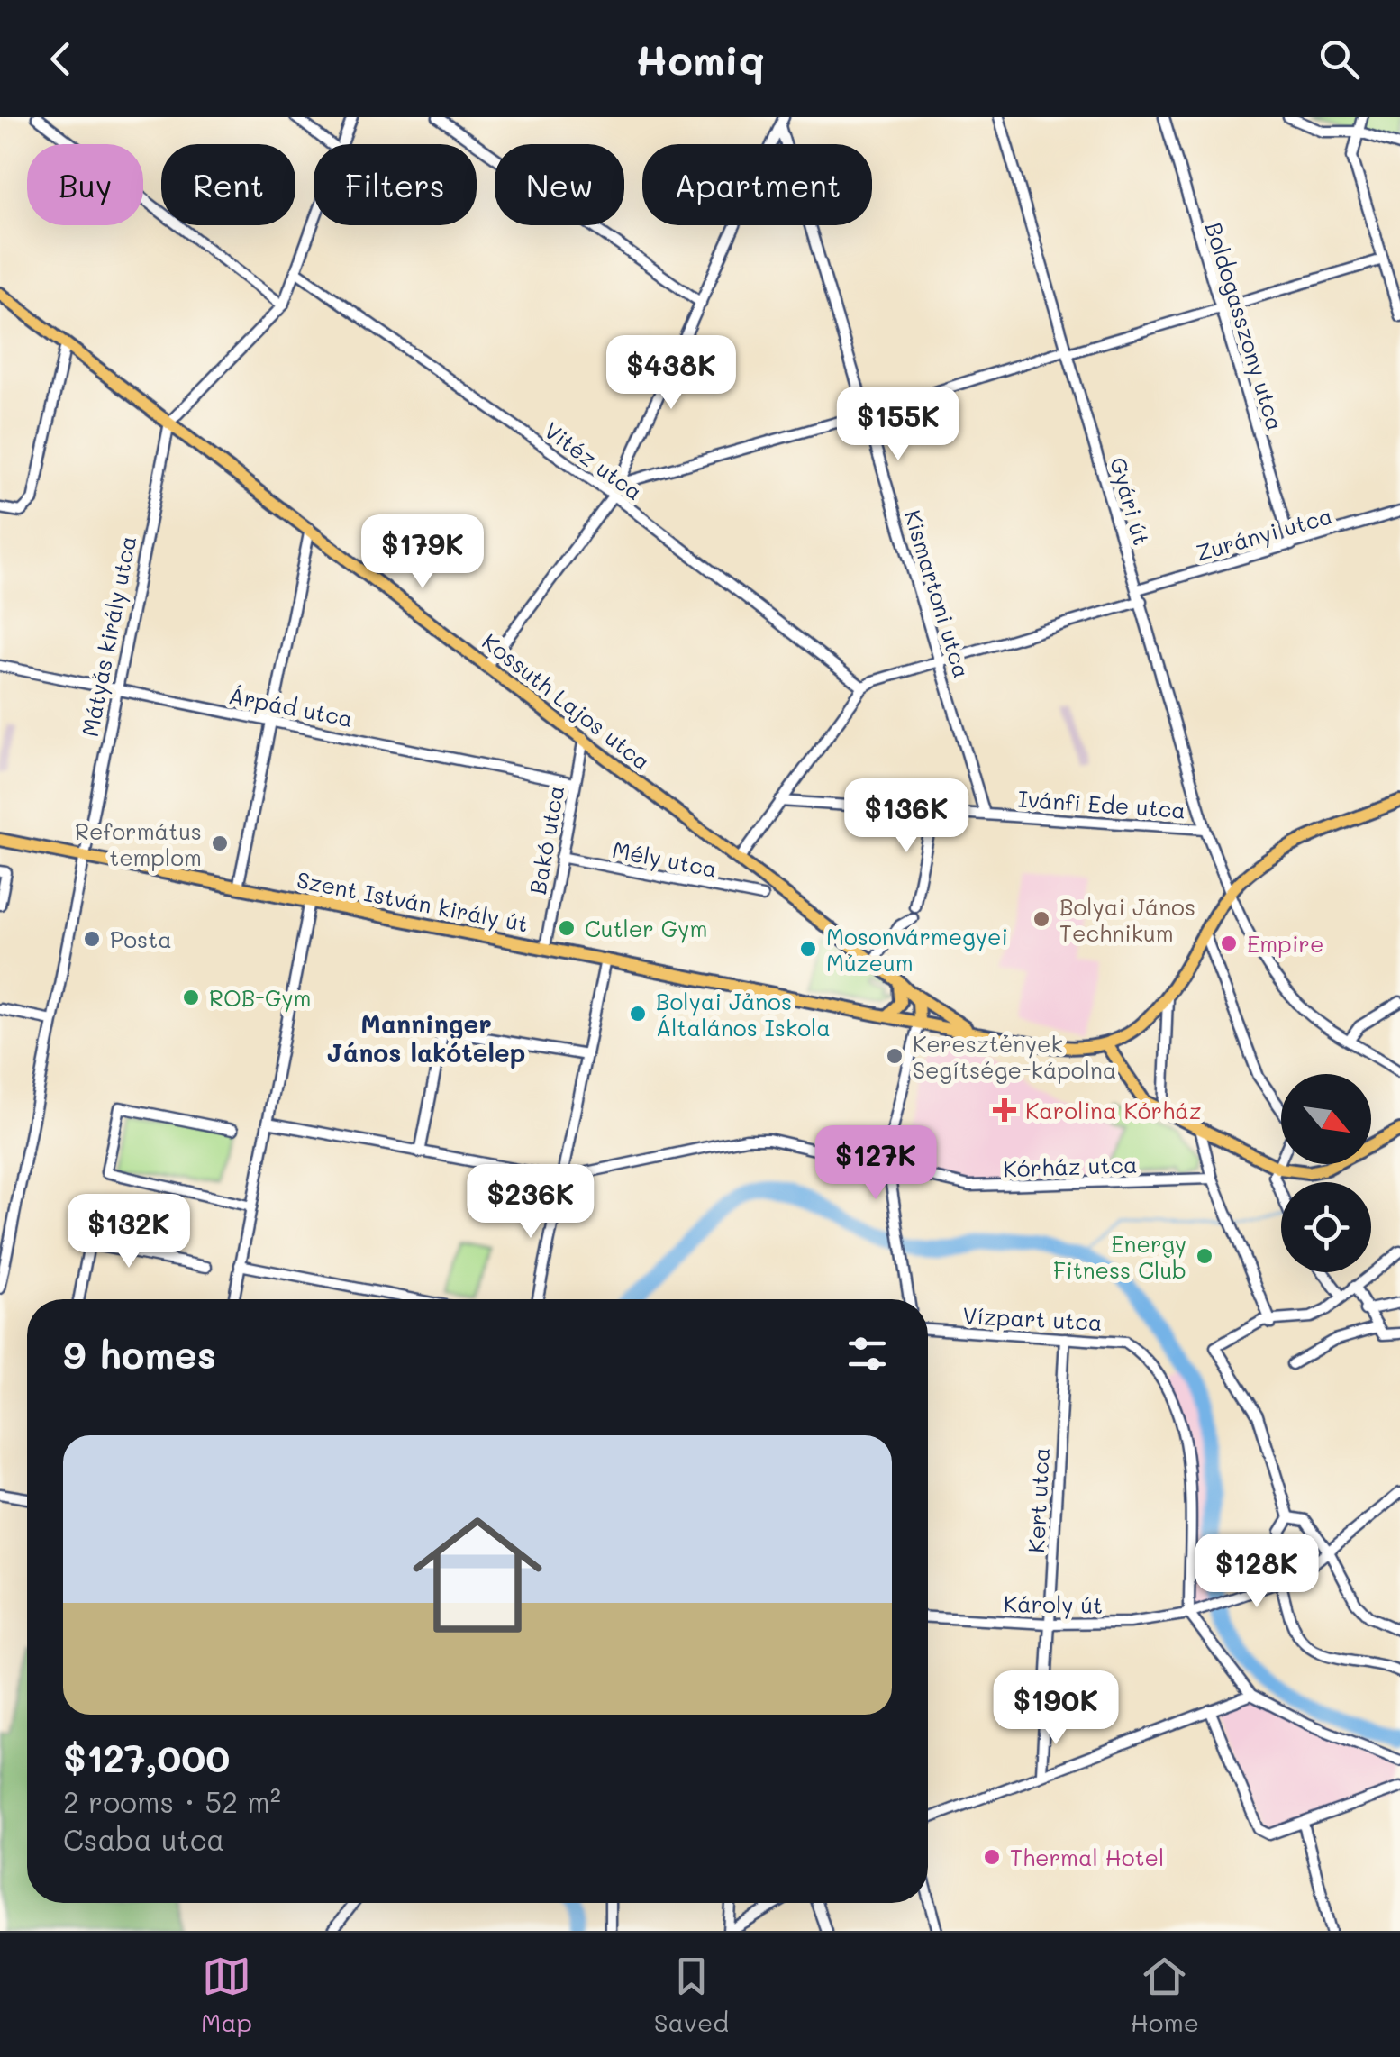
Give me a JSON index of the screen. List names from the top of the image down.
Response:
{
  "streets": {
    "main road": ["Kossuth Lajos utca", "Szent István király út"],
    "street": [
      "Boldogasszony utca",
      "Vitéz utca",
      "Gyári út",
      "Zurányi utca",
      "Kismartoni utca",
      "Mátyás király utca",
      "Árpád utca",
      "Ivánfi Ede utca",
      "Bakó utca",
      "Mély utca",
      "Kórház utca",
      "Vízpart utca",
      "Kert utca",
      "Károly út"
    ]
  },
  "crossings": [
    ["Boldogasszony utca", "Zurányi utca"],
    ["Gyári út", "Zurányi utca"],
    ["Gyári út", "Ivánfi Ede utca"],
    ["Kismartoni utca", "Ivánfi Ede utca"],
    ["Mátyás király utca", "Kossuth Lajos utca"],
    ["Mátyás király utca", "Árpád utca"],
    ["Mátyás király utca", "Szent István király út"],
    ["Kossuth Lajos utca", "Bakó utca"],
    ["Kossuth Lajos utca", "Szent István király út"],
    ["Árpád utca", "Bakó utca"],
    ["Bakó utca", "Mély utca"],
    ["Bakó utca", "Szent István király út"],
    ["Vízpart utca", "Kert utca"],
    ["Vízpart utca", "Károly út"],
    ["Kert utca", "Károly út"]
  ],
  "districts": ["Manninger János lakótelep"],
  "places": {
    "other": [
      "Református templom",
      "Bolyai János Technikum",
      "Cutler Gym",
      "Posta",
      "Empire",
      "Mosonvármegyei Múzeum",
      "ROB-Gym",
      "Bolyai János Általános Iskola",
      "Keresztények Segítsége-kápolna",
      "Energy Fitness Club",
      "Thermal Hotel"
    ],
    "health": ["Karolina Kórház"]
  },
  "north": "bottom right",
  "page": {
    "header": "Homiq",
    "chip": [
      "Buy",
      "Rent",
      "Filters",
      "New",
      "Apartment"
    ],
    "price": [
      "$438K",
      "$155K",
      "$179K",
      "$136K",
      "$127K",
      "$236K",
      "$132K",
      "$128K",
      "$190K"
    ],
    "heading": "9 homes",
    "list": [
      {
        "name": "$127,000",
        "note": "2 rooms · 52 m² · Csaba utca"
      }
    ],
    "tabs": ["Map", "Saved", "Home"]
  }
}
